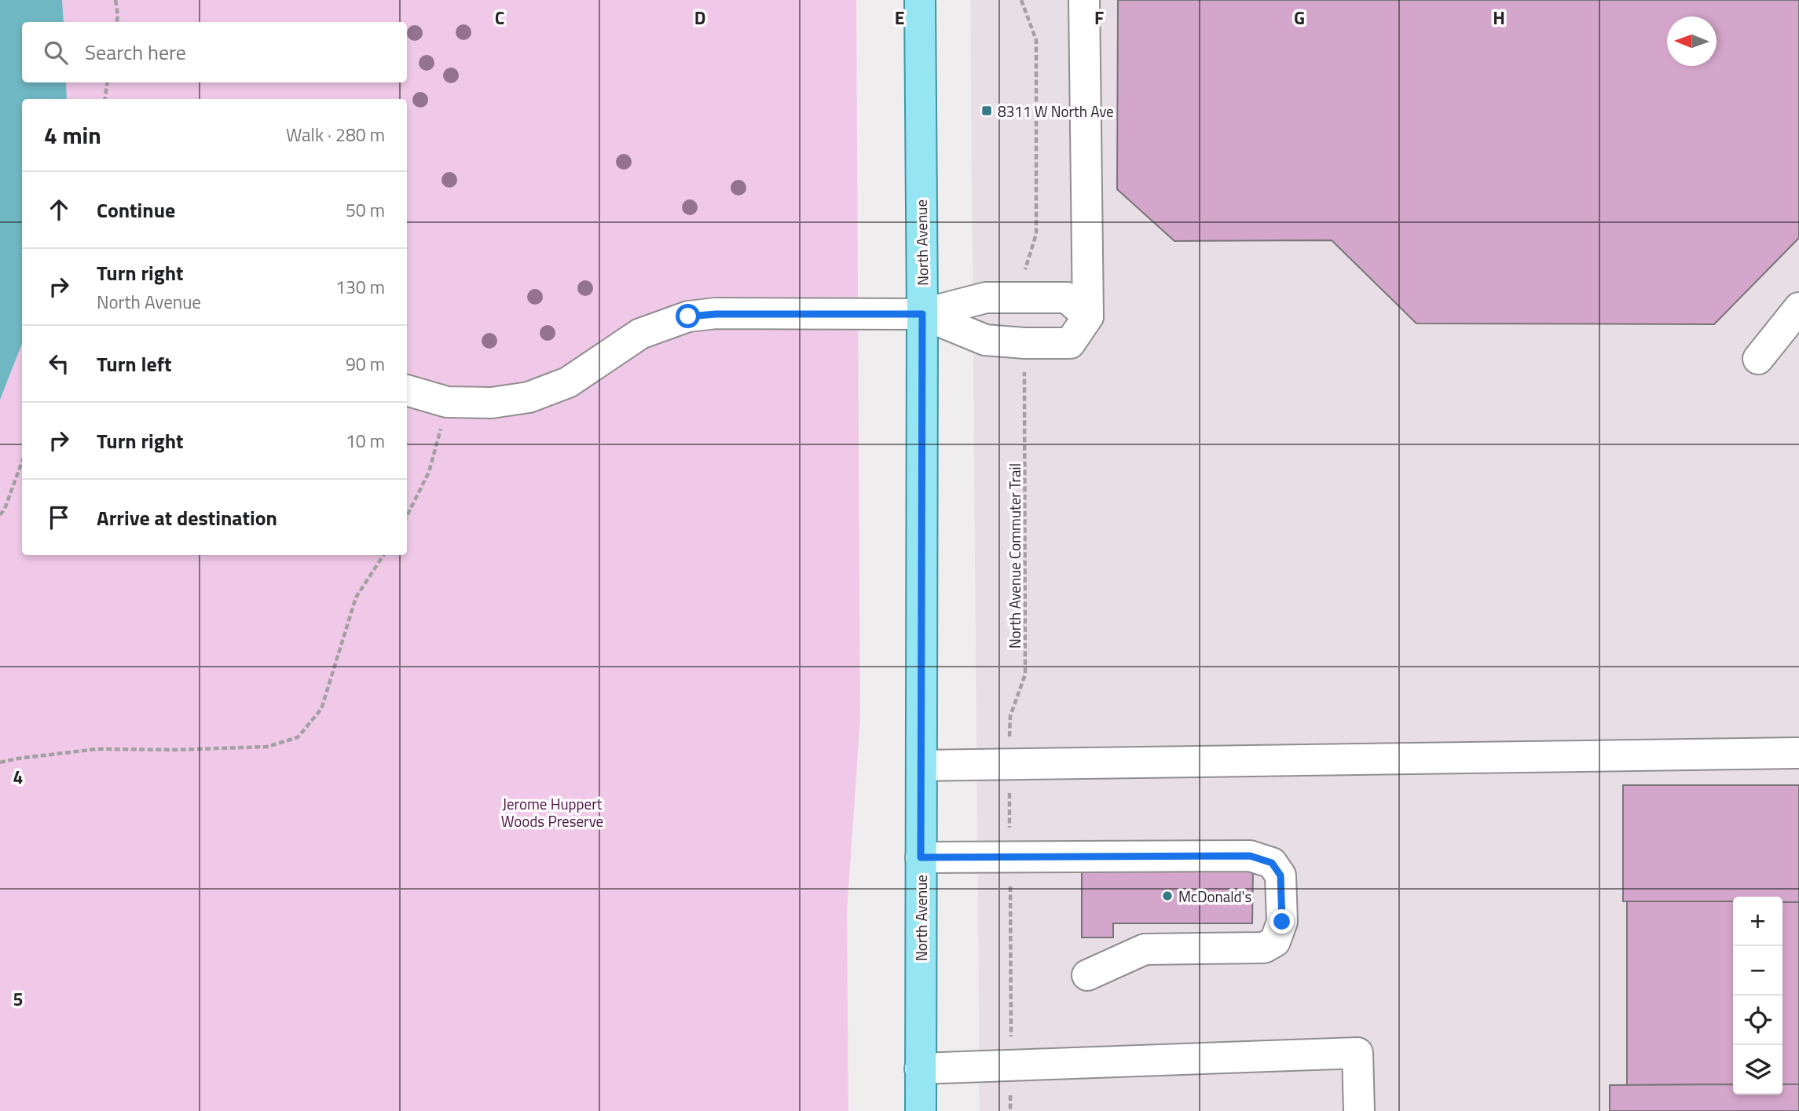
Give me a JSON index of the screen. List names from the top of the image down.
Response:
{
  "streets": {
    "main road": ["North Avenue"],
    "path": ["North Avenue Commuter Trail"]
  },
  "parks": ["Jerome Huppert Woods Preserve"],
  "places": {
    "transit": ["8311 W North Ave"],
    "other": ["McDonald's"]
  },
  "north": "left",
  "page": {
    "search": "Search here",
    "heading": ["4 min", "Walk · 280 m"],
    "list": [
      ["Continue", "50 m"],
      ["Turn right", "North Avenue", "130 m"],
      ["Turn left", "90 m"],
      ["Turn right", "10 m"],
      "Arrive at destination"
    ],
    "map_buttons": ["+", "−"]
  },
  "grid": {
    "columns": [
      "C",
      "D",
      "E",
      "F",
      "G",
      "H"
    ],
    "rows": ["4", "5"]
  }
}
